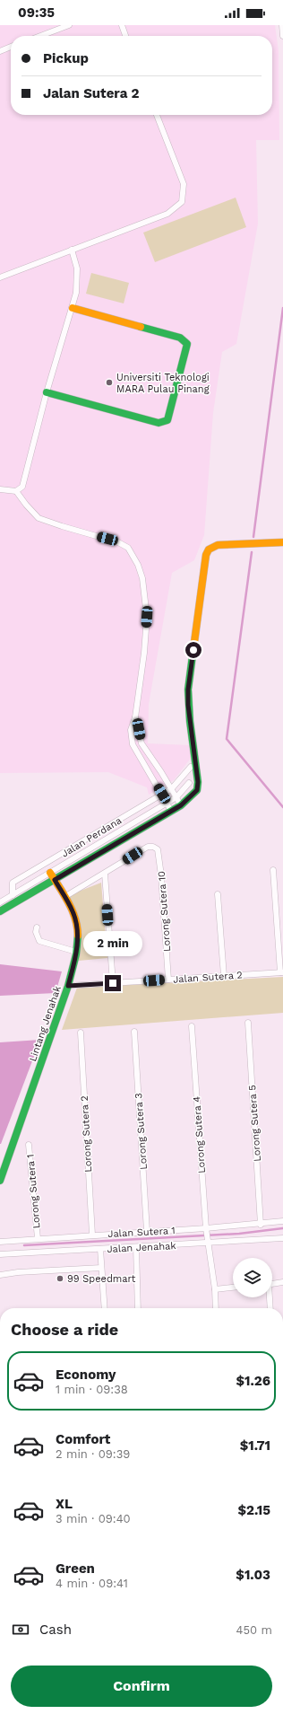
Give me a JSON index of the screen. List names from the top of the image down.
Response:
{
  "streets": {
    "main road": ["Jalan Perdana", "Lintang Jenahak"],
    "street": [
      "Lorong Sutera 10",
      "Jalan Sutera 2",
      "Lorong Sutera 5",
      "Lorong Sutera 3",
      "Lorong Sutera 2",
      "Lorong Sutera 4",
      "Lorong Sutera 1",
      "Jalan Sutera 1",
      "Jalan Jenahak"
    ]
  },
  "crossings": [
    ["Jalan Perdana", "Lintang Jenahak"],
    ["Lorong Sutera 10", "Jalan Sutera 2"],
    ["Jalan Sutera 2", "Lintang Jenahak"],
    ["Lorong Sutera 5", "Jalan Sutera 1"],
    ["Lorong Sutera 3", "Jalan Sutera 1"],
    ["Lorong Sutera 2", "Jalan Sutera 1"],
    ["Lorong Sutera 4", "Jalan Sutera 1"],
    ["Lorong Sutera 4", "Jalan Jenahak"],
    ["Lorong Sutera 1", "Jalan Sutera 1"]
  ],
  "places": ["Universiti Teknologi MARA Pulau Pinang", "99 Speedmart"],
  "page": {
    "status": "09:35",
    "banner": ["Pickup", "Jalan Sutera 2"],
    "bubble": "2 min",
    "heading": "Choose a ride",
    "list": [
      {
        "name": "Economy",
        "note": "1 min · 09:38",
        "value": "$1.26"
      },
      {
        "name": "Comfort",
        "note": "2 min · 09:39",
        "value": "$1.71"
      },
      {
        "name": "XL",
        "note": "3 min · 09:40",
        "value": "$2.15"
      },
      {
        "name": "Green",
        "note": "4 min · 09:41",
        "value": "$1.03"
      }
    ],
    "pay": ["Cash", "450 m"],
    "buttons": "Confirm"
  }
}
